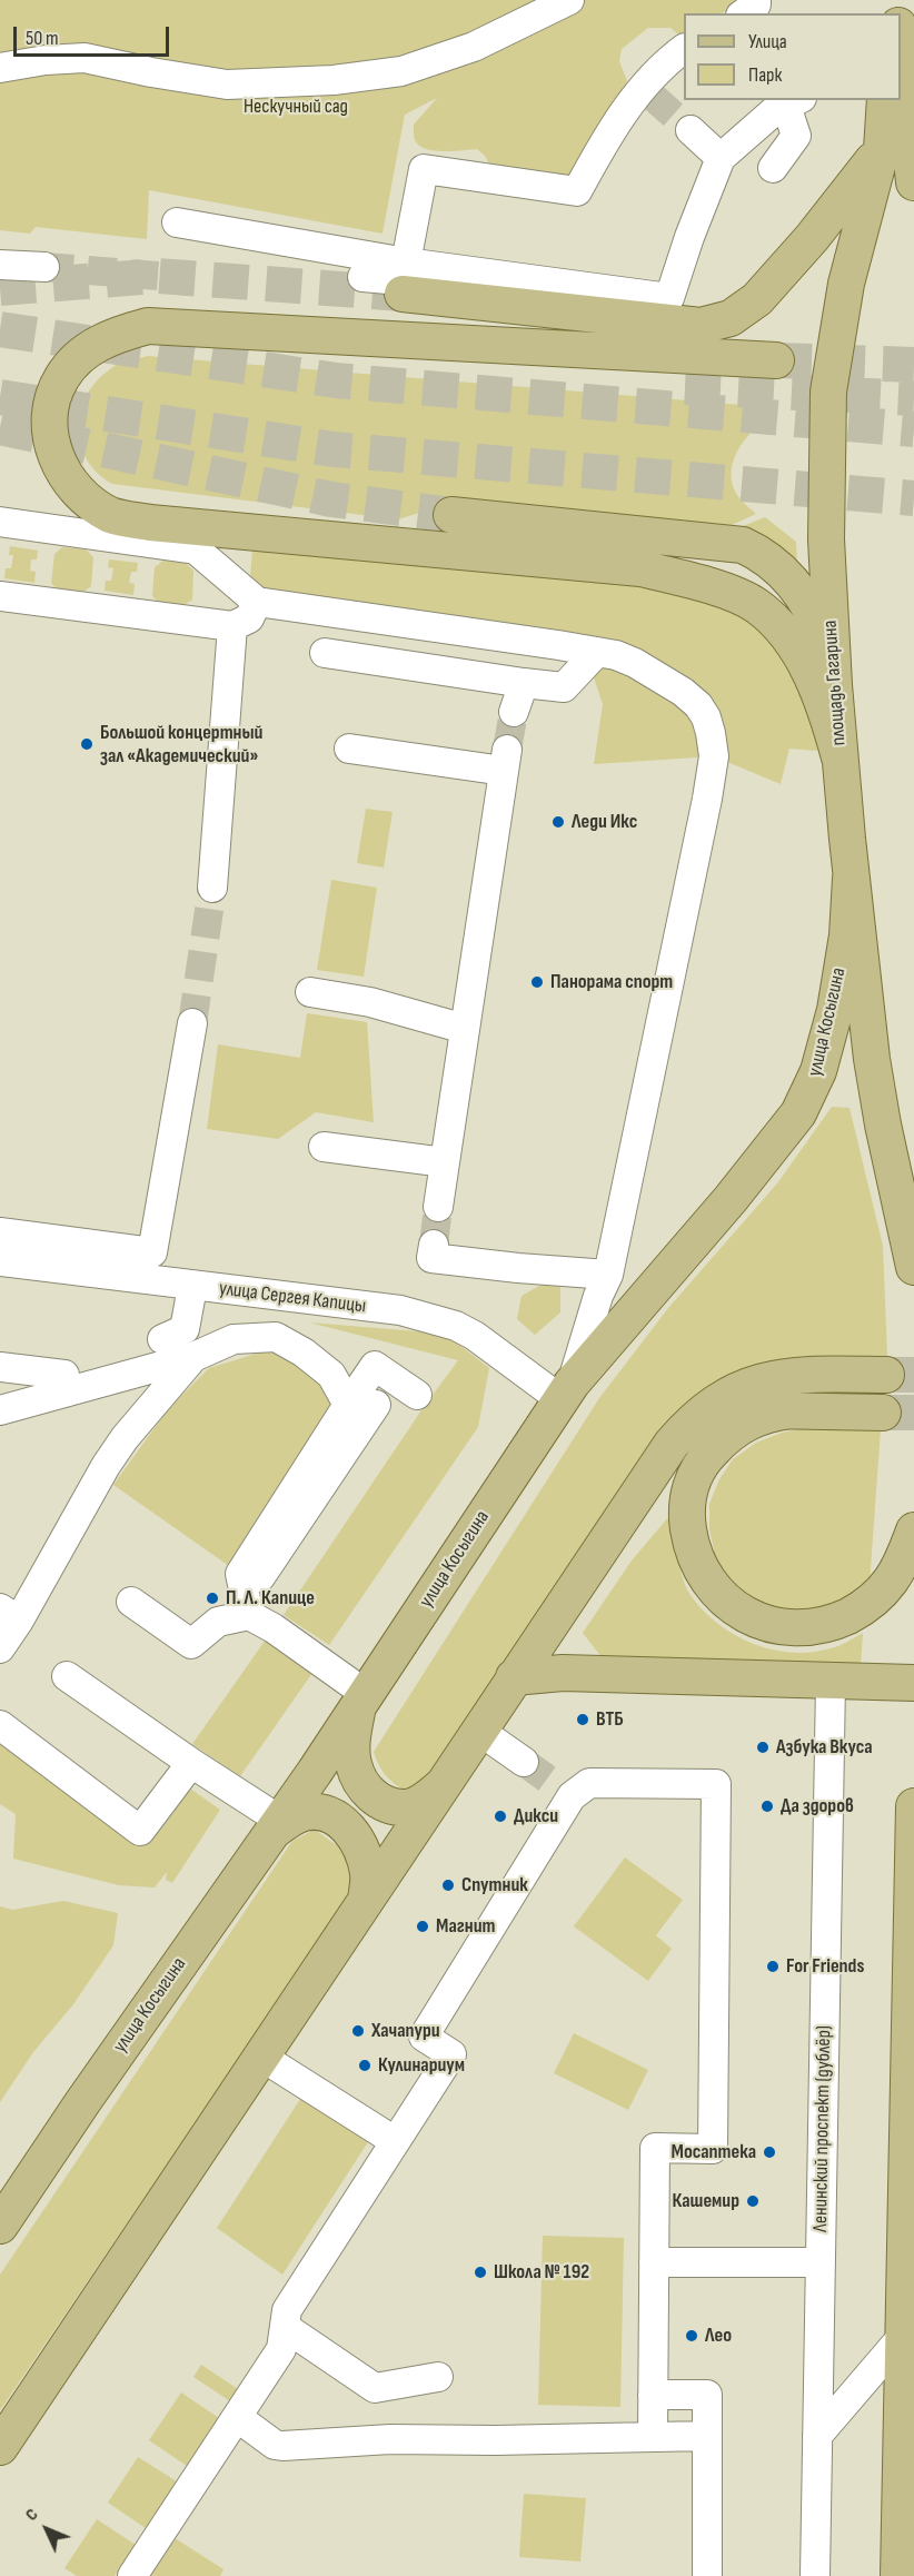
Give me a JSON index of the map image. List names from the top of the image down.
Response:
{
  "streets": {
    "main road": ["площадь Гагарина", "улица Косыгина"],
    "street": ["улица Сергея Капицы", "Ленинский проспект (дублёр)"]
  },
  "crossings": [
    ["площадь Гагарина", "улица Косыгина"],
    ["улица Косыгина", "улица Сергея Капицы"]
  ],
  "parks": ["Нескучный сад"],
  "places": [
    "Большой концертный зал «Академический»",
    "Леди Икс",
    "Панорама спорт",
    "П. Л. Капице",
    "ВТБ",
    "Азбука Вкуса",
    "Да здоров",
    "Дикси",
    "Спутник",
    "Магнит",
    "For Friends",
    "Хачапури",
    "Кулинариум",
    "Мосаптека",
    "Кашемир",
    "Школа № 192",
    "Лео"
  ],
  "legend": ["Улица", "Парк"],
  "scale_bar": "50 m",
  "north": "top left"
}
